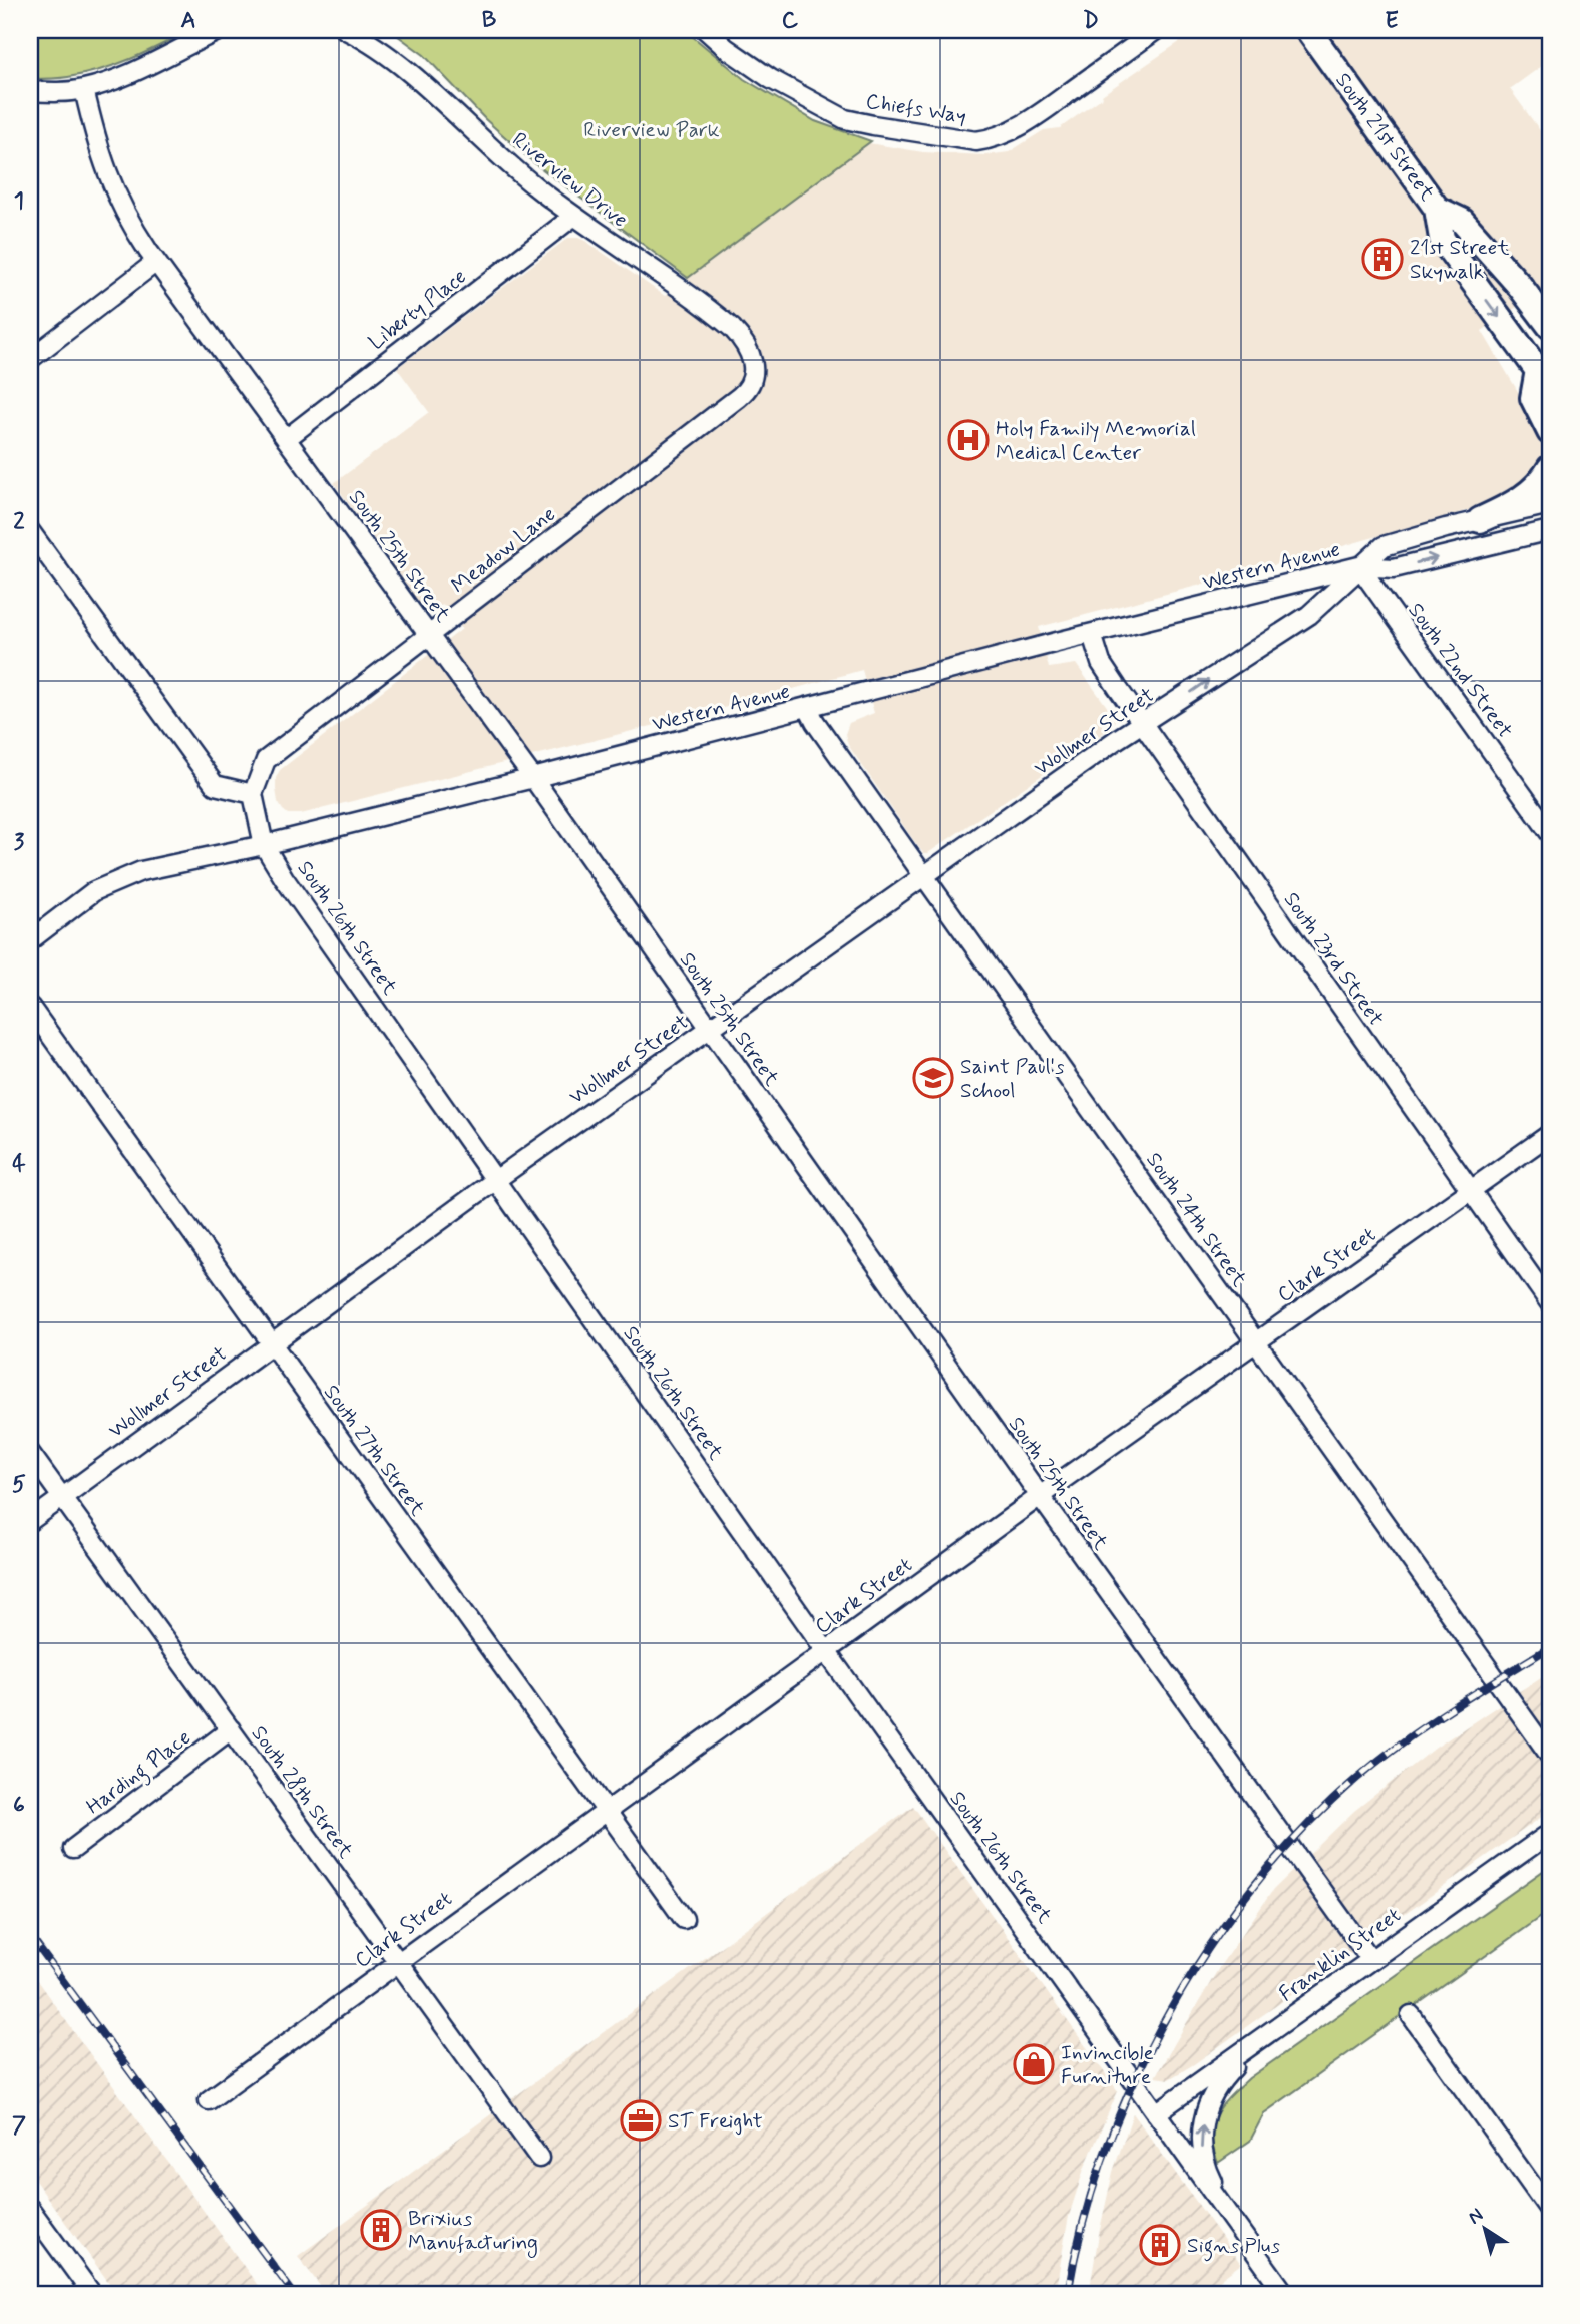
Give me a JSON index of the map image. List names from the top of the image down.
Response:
{
  "streets": {
    "main road": ["South 21st Street"],
    "street": [
      "Chiefs Way",
      "Riverview Drive",
      "Liberty Place",
      "Meadow Lane",
      "South 25th Street",
      "Western Avenue",
      "South 22nd Street",
      "Wollmer Street",
      "South 26th Street",
      "South 23rd Street",
      "South 24th Street",
      "Clark Street",
      "South 27th Street",
      "Harding Place",
      "South 28th Street",
      "Franklin Street"
    ]
  },
  "crossings": [
    ["Riverview Drive", "Liberty Place"],
    ["Riverview Drive", "Meadow Lane"],
    ["Liberty Place", "South 25th Street"],
    ["Meadow Lane", "South 25th Street"],
    ["Meadow Lane", "South 26th Street"],
    ["South 25th Street", "Western Avenue"],
    ["South 25th Street", "Wollmer Street"],
    ["South 25th Street", "Clark Street"],
    ["South 25th Street", "Franklin Street"],
    ["Western Avenue", "South 22nd Street"],
    ["Western Avenue", "Wollmer Street"],
    ["Western Avenue", "South 26th Street"],
    ["Western Avenue", "South 23rd Street"],
    ["Western Avenue", "South 24th Street"],
    ["South 22nd Street", "Wollmer Street"],
    ["Wollmer Street", "South 26th Street"],
    ["Wollmer Street", "South 23rd Street"],
    ["Wollmer Street", "South 24th Street"],
    ["Wollmer Street", "South 27th Street"],
    ["Wollmer Street", "South 28th Street"],
    ["South 26th Street", "Clark Street"],
    ["South 26th Street", "Franklin Street"],
    ["South 23rd Street", "Clark Street"],
    ["South 24th Street", "Clark Street"],
    ["Clark Street", "South 27th Street"],
    ["Clark Street", "South 28th Street"],
    ["Harding Place", "South 28th Street"]
  ],
  "parks": ["Riverview Park"],
  "places": {
    "building": ["21st Street Skywalk", "Brixius Manufacturing", "Signs Plus"],
    "hospital": ["Holy Family Memorial Medical Center"],
    "school or university": ["Saint Paul's School"],
    "shop": ["Invincible Furniture"],
    "office": ["ST Freight"]
  },
  "north": "top left",
  "grid": {
    "columns": [
      "A",
      "B",
      "C",
      "D",
      "E"
    ],
    "rows": [
      "1",
      "2",
      "3",
      "4",
      "5",
      "6",
      "7"
    ]
  }
}
